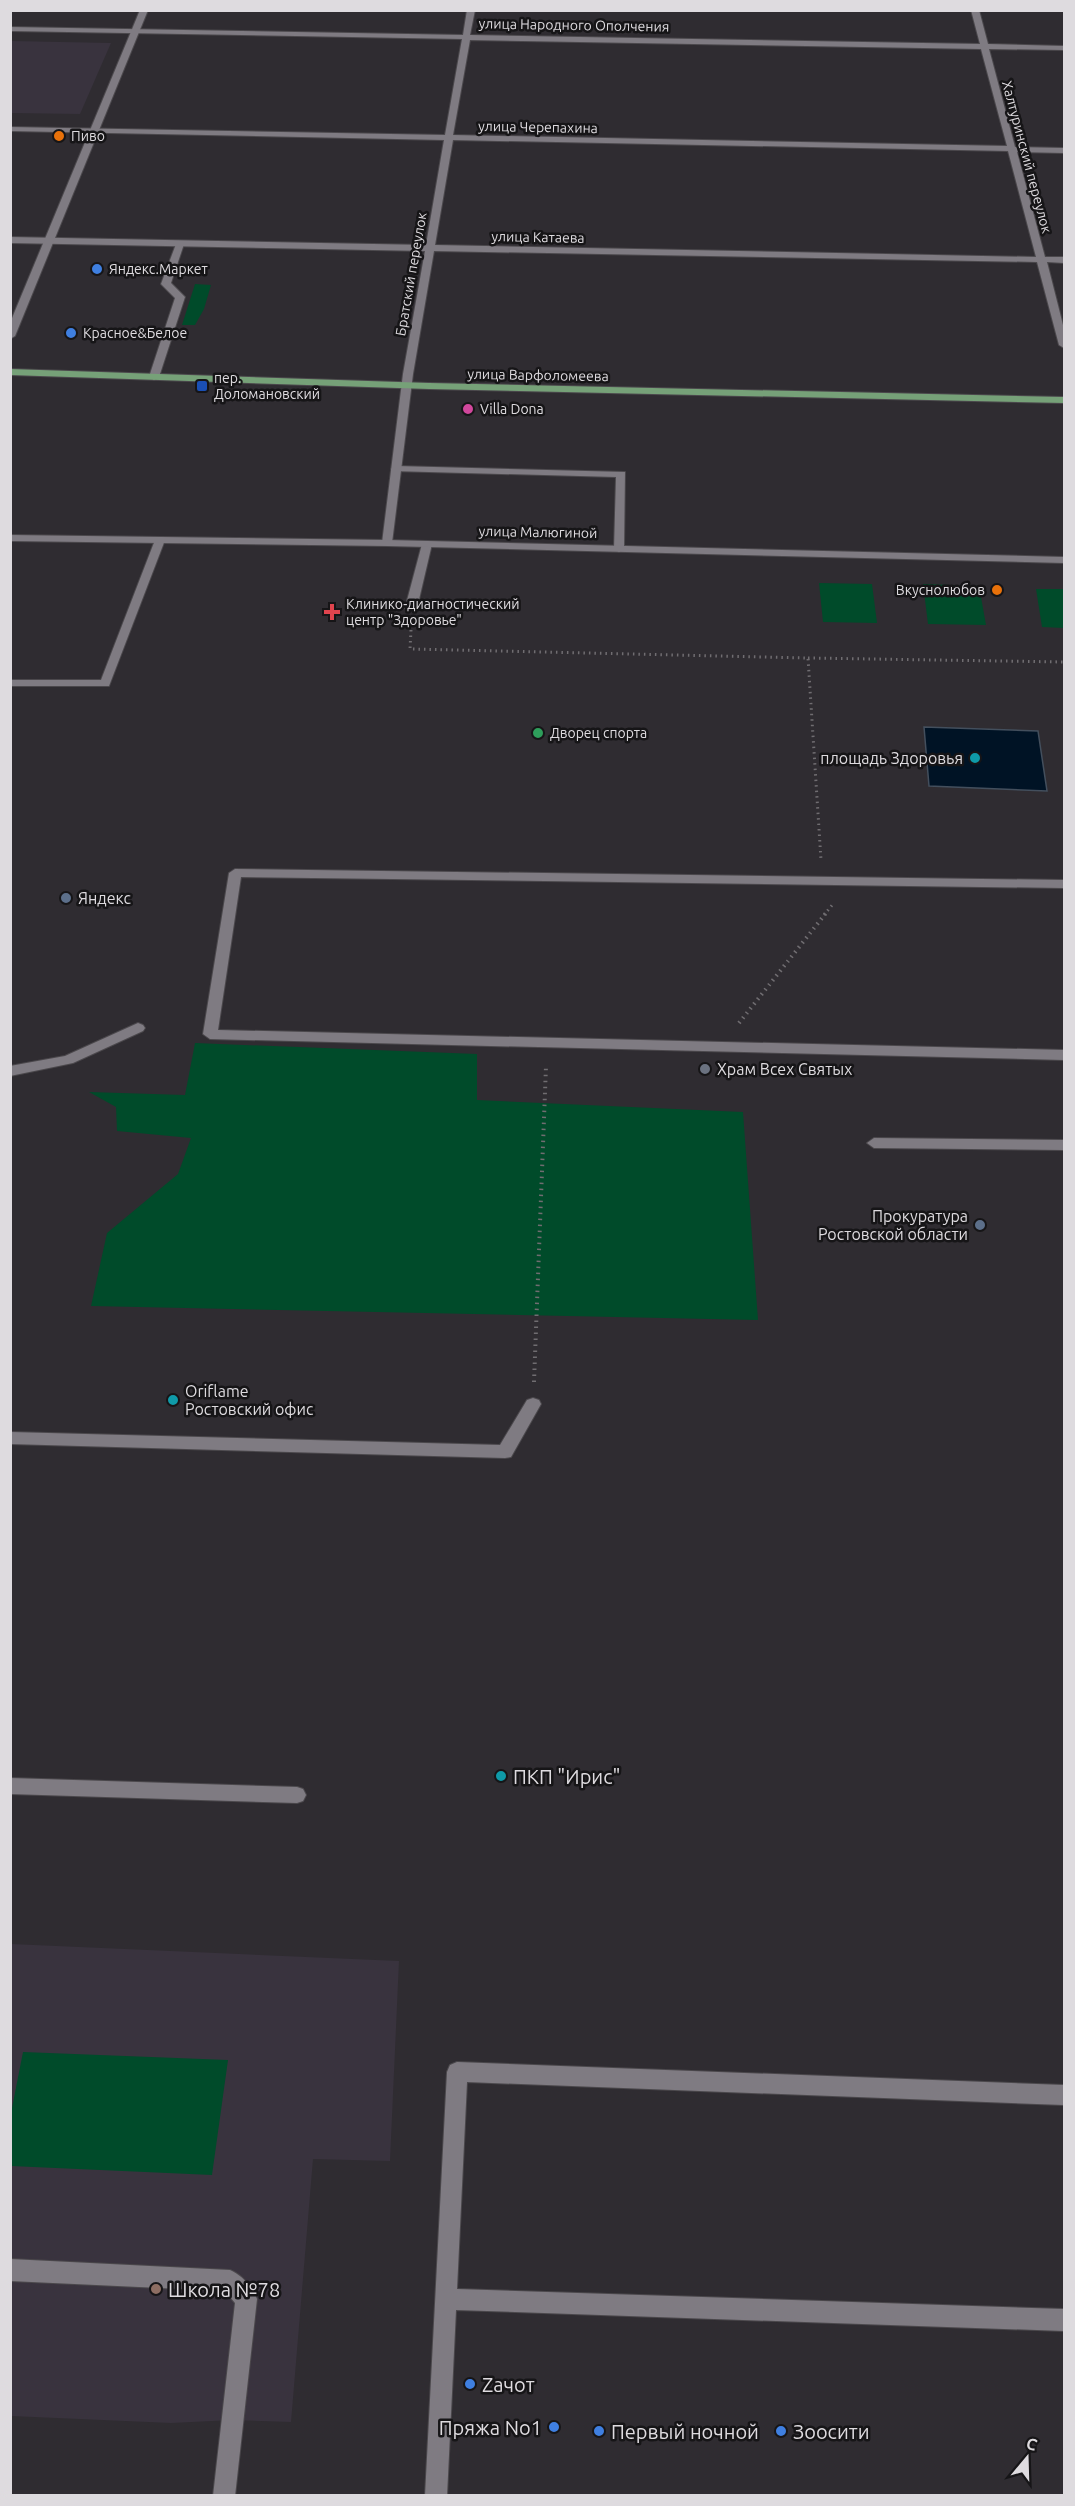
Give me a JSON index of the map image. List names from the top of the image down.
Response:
{
  "streets": {
    "main road": ["улица Варфоломеева"],
    "street": [
      "улица Народного Ополчения",
      "улица Черепахина",
      "Халтуринский переулок",
      "улица Катаева",
      "Братский переулок",
      "улица Малюгиной"
    ]
  },
  "crossings": [
    ["улица Народного Ополчения", "Халтуринский переулок"],
    ["улица Народного Ополчения", "Братский переулок"],
    ["улица Черепахина", "Халтуринский переулок"],
    ["улица Черепахина", "Братский переулок"],
    ["Халтуринский переулок", "улица Катаева"],
    ["улица Катаева", "Братский переулок"],
    ["Братский переулок", "улица Варфоломеева"],
    ["Братский переулок", "улица Малюгиной"]
  ],
  "places": {
    "other": [
      "Пиво",
      "Яндекс.Маркет",
      "Красное&Белое",
      "Villa Dona",
      "Вкуснолюбов",
      "Дворец спорта",
      "площадь Здоровья",
      "Яндекс",
      "Храм Всех Святых",
      "Прокуратура Ростовской области",
      "Oriflame Ростовский офис",
      "ПКП \"Ирис\"",
      "Школа №78",
      "Zaчот",
      "Пряжа No1",
      "Первый ночной",
      "Зоосити"
    ],
    "transit": ["пер. Доломановский"],
    "health": ["Клинико-диагностический центр \"Здоровье\""]
  },
  "north": "top"
}
